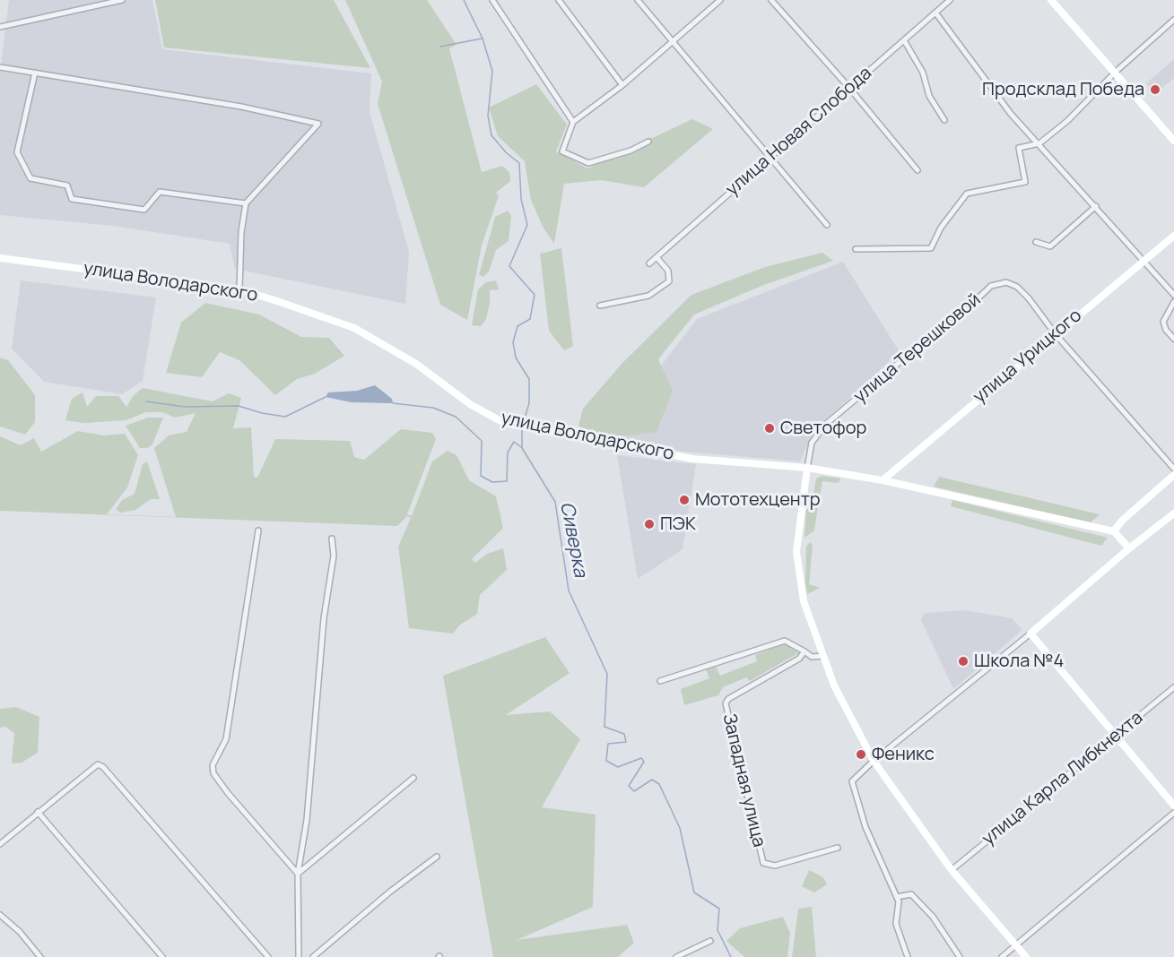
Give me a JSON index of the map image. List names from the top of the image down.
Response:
{
  "streets": {
    "main road": ["улица Володарского", "улица Терешковой", "улица Урицкого"],
    "street": ["улица Новая Слобода", "улица Карла Либкнехта", "Западная улица"]
  },
  "crossings": [
    ["улица Володарского", "улица Терешковой"],
    ["улица Терешковой", "улица Урицкого"],
    ["улица Терешковой", "улица Карла Либкнехта"]
  ],
  "water": ["Сиверка"],
  "places": [
    "Продсклад Победа",
    "Светофор",
    "Мототехцентр",
    "ПЭК",
    "Школа №4",
    "Феникс"
  ]
}
